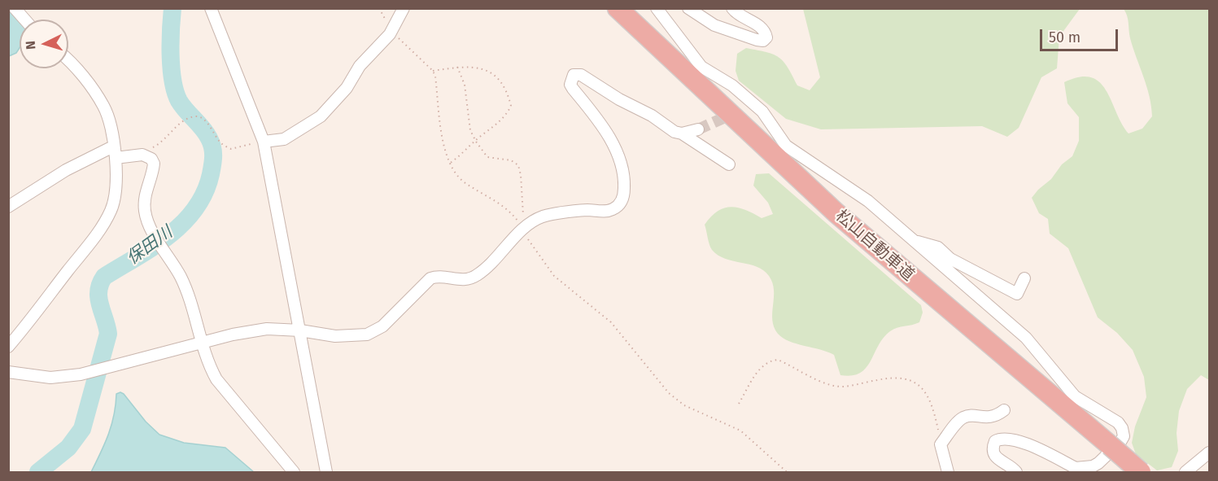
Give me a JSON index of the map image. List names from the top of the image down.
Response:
{
  "streets": {
    "highway": ["松山自動車道"]
  },
  "water": ["保田川"],
  "scale_bar": "50 m",
  "north": "left"
}
